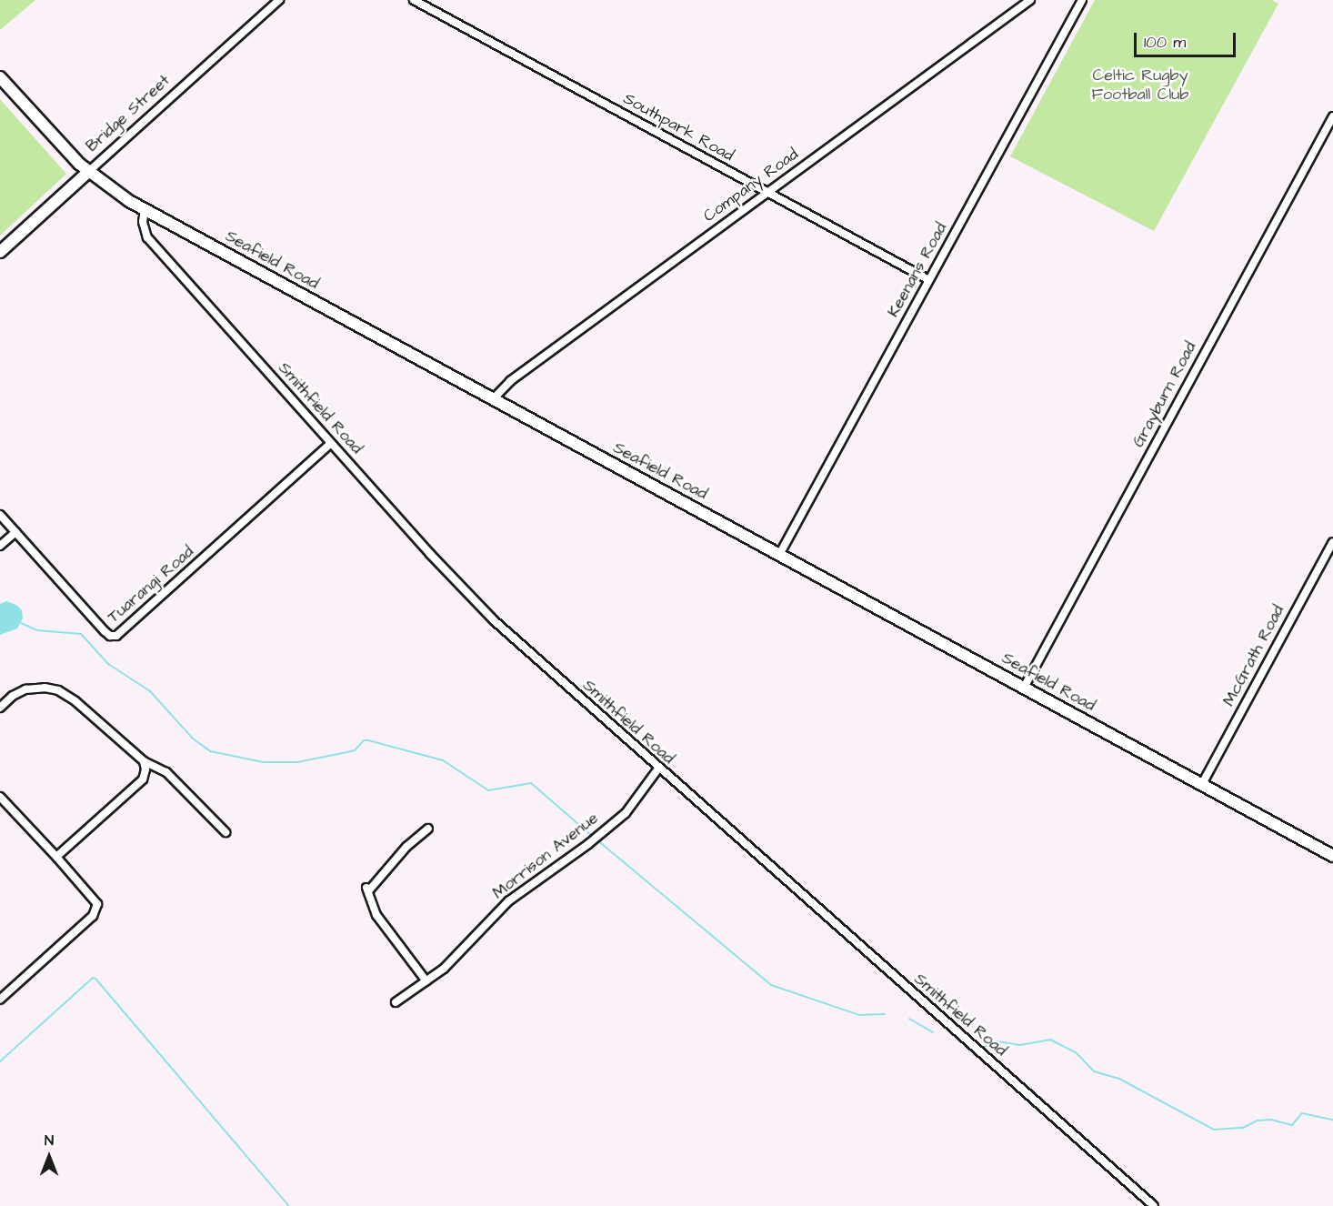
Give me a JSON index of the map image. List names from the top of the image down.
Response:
{
  "streets": {
    "street": [
      "Bridge Street",
      "Southpark Road",
      "Company Road",
      "Seafield Road",
      "Keenans Road",
      "Grayburn Road",
      "Smithfield Road",
      "Tuarangi Road",
      "McGrath Road",
      "Morrison Avenue"
    ]
  },
  "crossings": [
    ["Bridge Street", "Seafield Road"],
    ["Southpark Road", "Company Road"],
    ["Southpark Road", "Keenans Road"],
    ["Company Road", "Seafield Road"],
    ["Seafield Road", "Keenans Road"],
    ["Seafield Road", "Grayburn Road"],
    ["Seafield Road", "Smithfield Road"],
    ["Seafield Road", "McGrath Road"],
    ["Smithfield Road", "Tuarangi Road"],
    ["Smithfield Road", "Morrison Avenue"]
  ],
  "parks": ["Celtic Rugby Football Club"],
  "scale_bar": "100 m",
  "north": "top"
}
